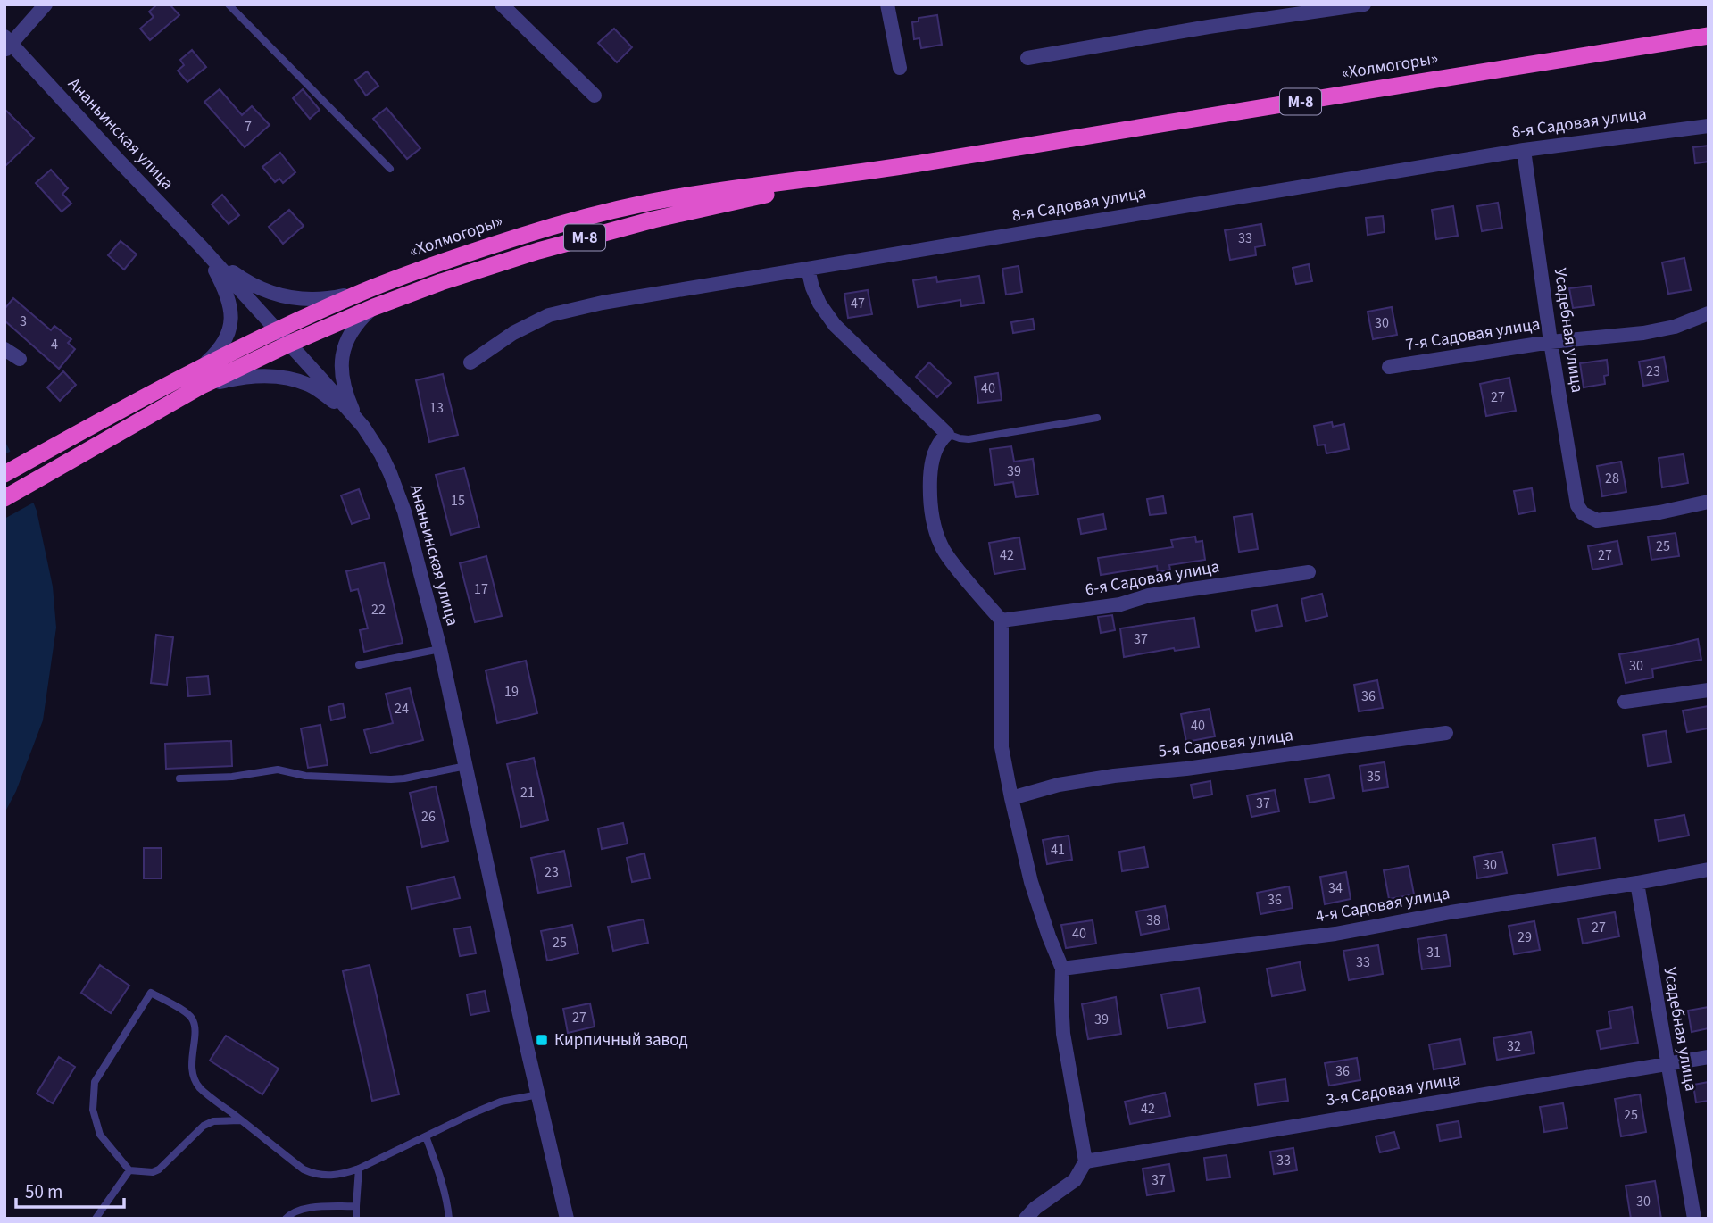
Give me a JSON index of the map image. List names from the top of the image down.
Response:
{
  "streets": {
    "highway": ["«Холмогоры»", "М-8"],
    "street": [
      "8-я Садовая улица",
      "Ананьинская улица",
      "Усадебная улица",
      "7-я Садовая улица",
      "6-я Садовая улица",
      "5-я Садовая улица",
      "4-я Садовая улица",
      "3-я Садовая улица"
    ]
  },
  "crossings": [
    ["«Холмогоры»", "Ананьинская улица"],
    ["8-я Садовая улица", "Усадебная улица"],
    ["Усадебная улица", "7-я Садовая улица"],
    ["Усадебная улица", "4-я Садовая улица"],
    ["Усадебная улица", "3-я Садовая улица"]
  ],
  "places": {
    "transit": ["Кирпичный завод"]
  },
  "house_numbers": [
    "7",
    "33",
    "47",
    "3",
    "30",
    "4",
    "23",
    "40",
    "27",
    "13",
    "39",
    "28",
    "15",
    "25",
    "42",
    "27",
    "17",
    "22",
    "37",
    "30",
    "19",
    "36",
    "24",
    "40",
    "35",
    "21",
    "37",
    "26",
    "41",
    "30",
    "23",
    "34",
    "36",
    "38",
    "27",
    "40",
    "29",
    "25",
    "31",
    "33",
    "27",
    "39",
    "32",
    "36",
    "42",
    "25",
    "33",
    "37",
    "30"
  ],
  "scale_bar": "50 m"
}
